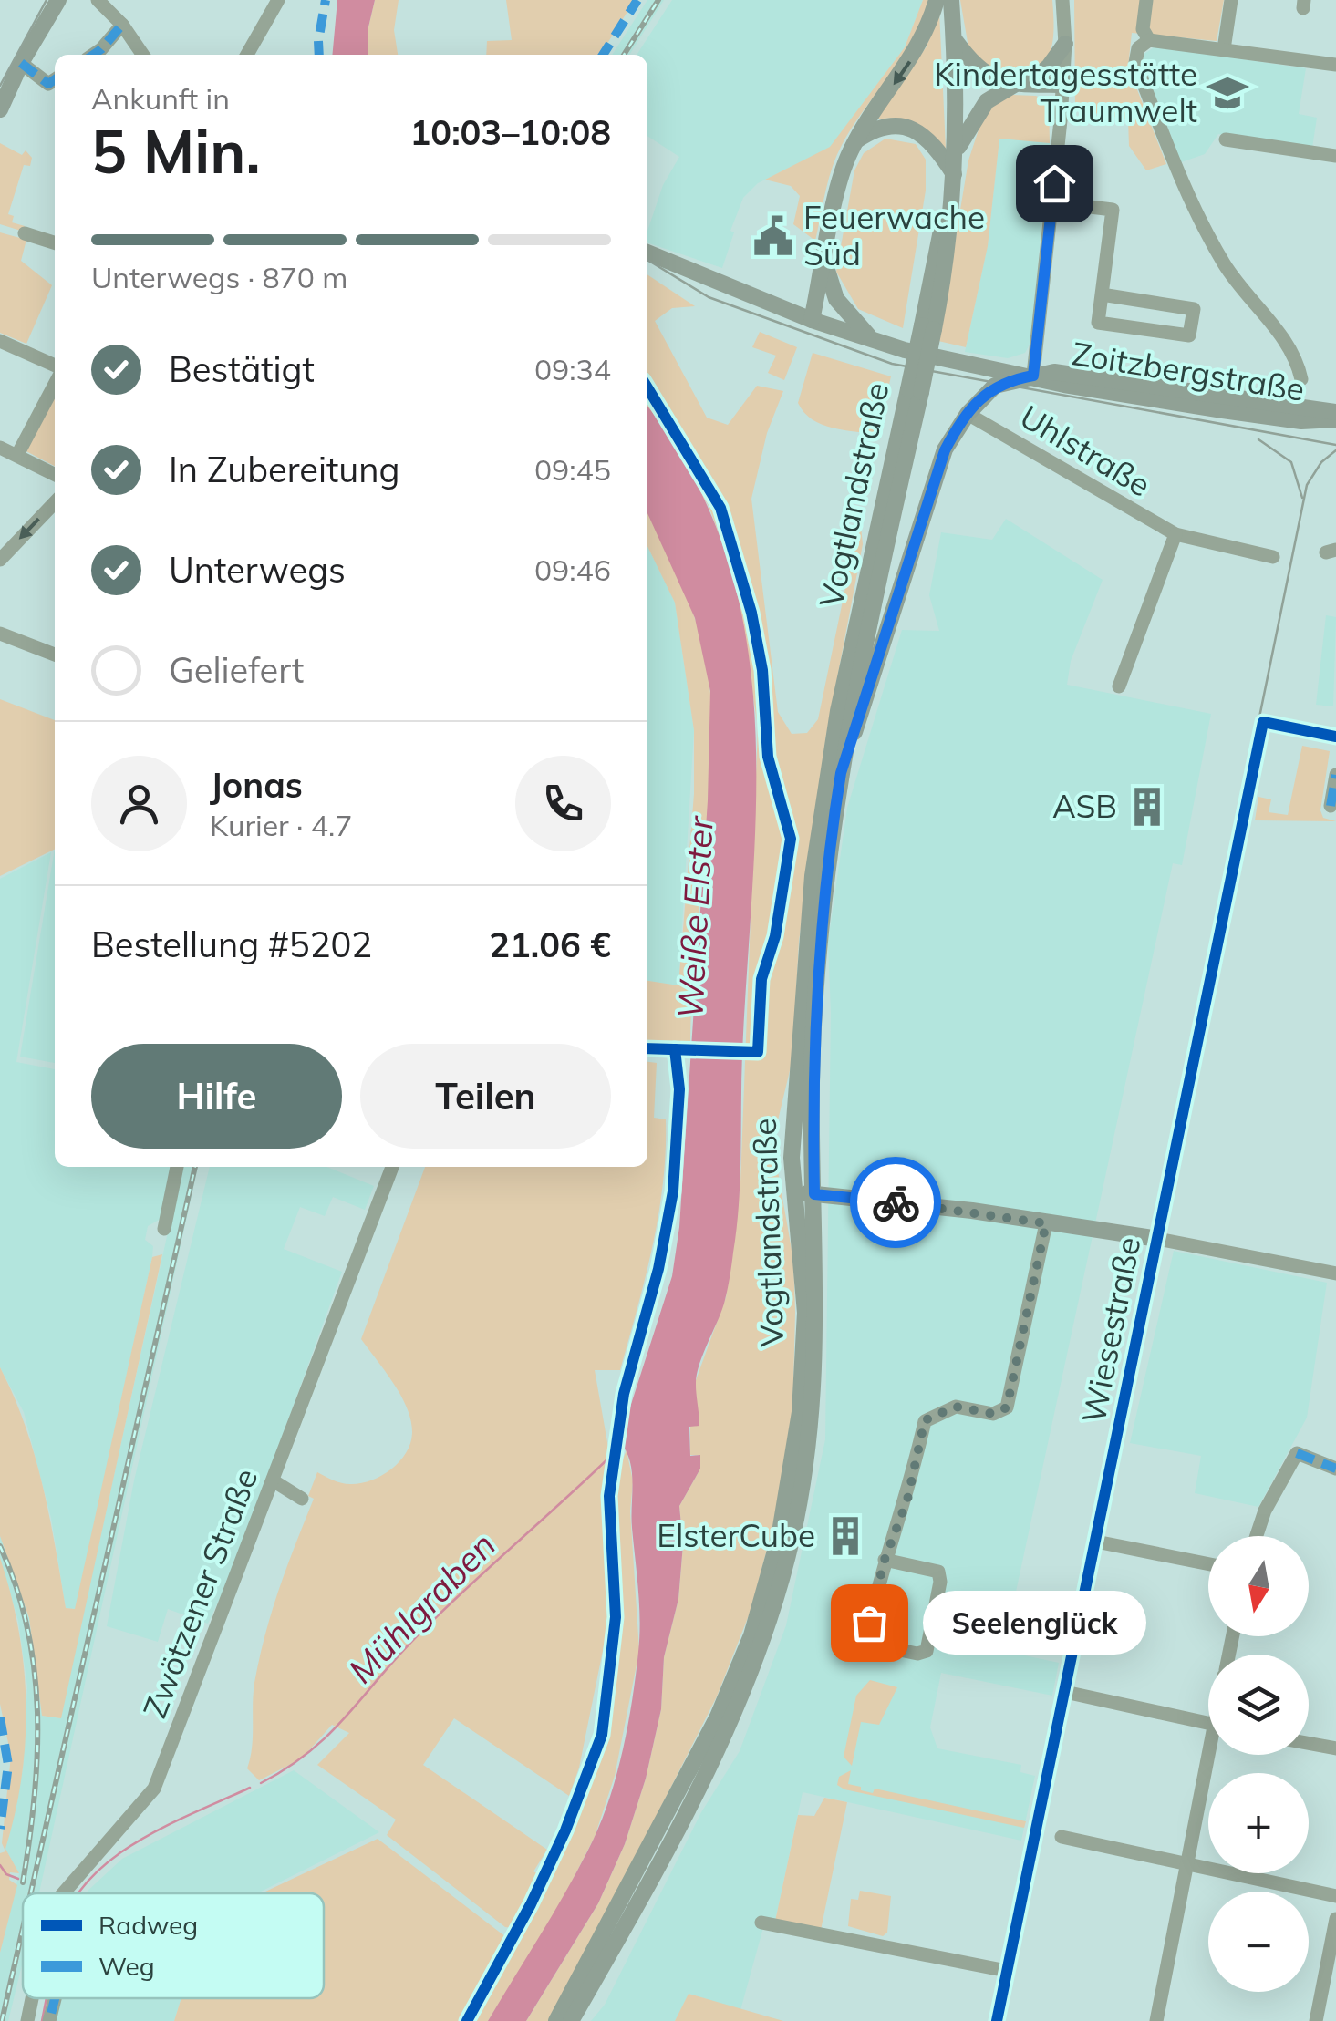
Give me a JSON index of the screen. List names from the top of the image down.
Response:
{
  "streets": {
    "main road": ["Zoitzbergstraße", "Vogtlandstraße"],
    "street": ["Uhlstraße", "Wiesestraße", "Zwötzener Straße"]
  },
  "water": ["Weiße Elster", "Mühlgraben"],
  "places": {
    "school or university": ["Kindertagesstätte Traumwelt"],
    "public building": ["Feuerwache Süd"],
    "building": ["ASB", "ElsterCube"],
    "other": ["Seelenglück"]
  },
  "legend": ["Radweg", "Weg"],
  "north": "bottom",
  "page": {
    "heading": ["5 Min.", "Ankunft in", "10:03–10:08"],
    "panel": [
      "Jonas",
      "Kurier · 4.7",
      "Bestellung #5202",
      "21.06 €"
    ],
    "bar": "Unterwegs · 870 m",
    "list": [
      ["Bestätigt", "09:34"],
      ["In Zubereitung", "09:45"],
      ["Unterwegs", "09:46"],
      "Geliefert"
    ],
    "buttons": ["Hilfe", "Teilen"],
    "map_buttons": ["+", "−"],
    "bubble": "Seelenglück"
  }
}
